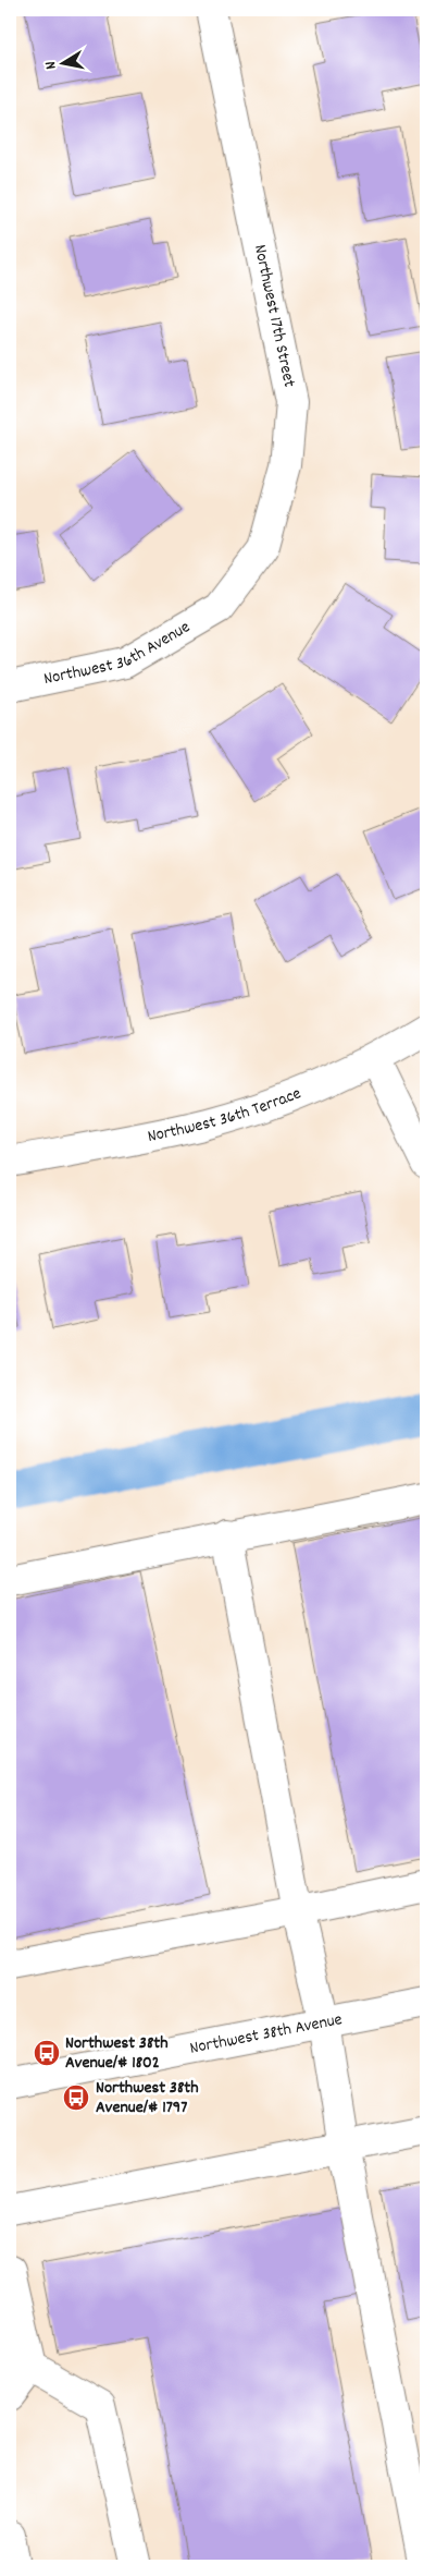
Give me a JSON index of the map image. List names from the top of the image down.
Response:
{
  "streets": {
    "street": [
      "Northwest 17th Street",
      "Northwest 36th Avenue",
      "Northwest 36th Terrace",
      "Northwest 38th Avenue"
    ]
  },
  "crossings": [
    ["Northwest 17th Street", "Northwest 36th Avenue"]
  ],
  "places": {
    "bus stop": ["Northwest 38th Avenue/# 1802", "Northwest 38th Avenue/# 1797"]
  },
  "north": "left"
}
